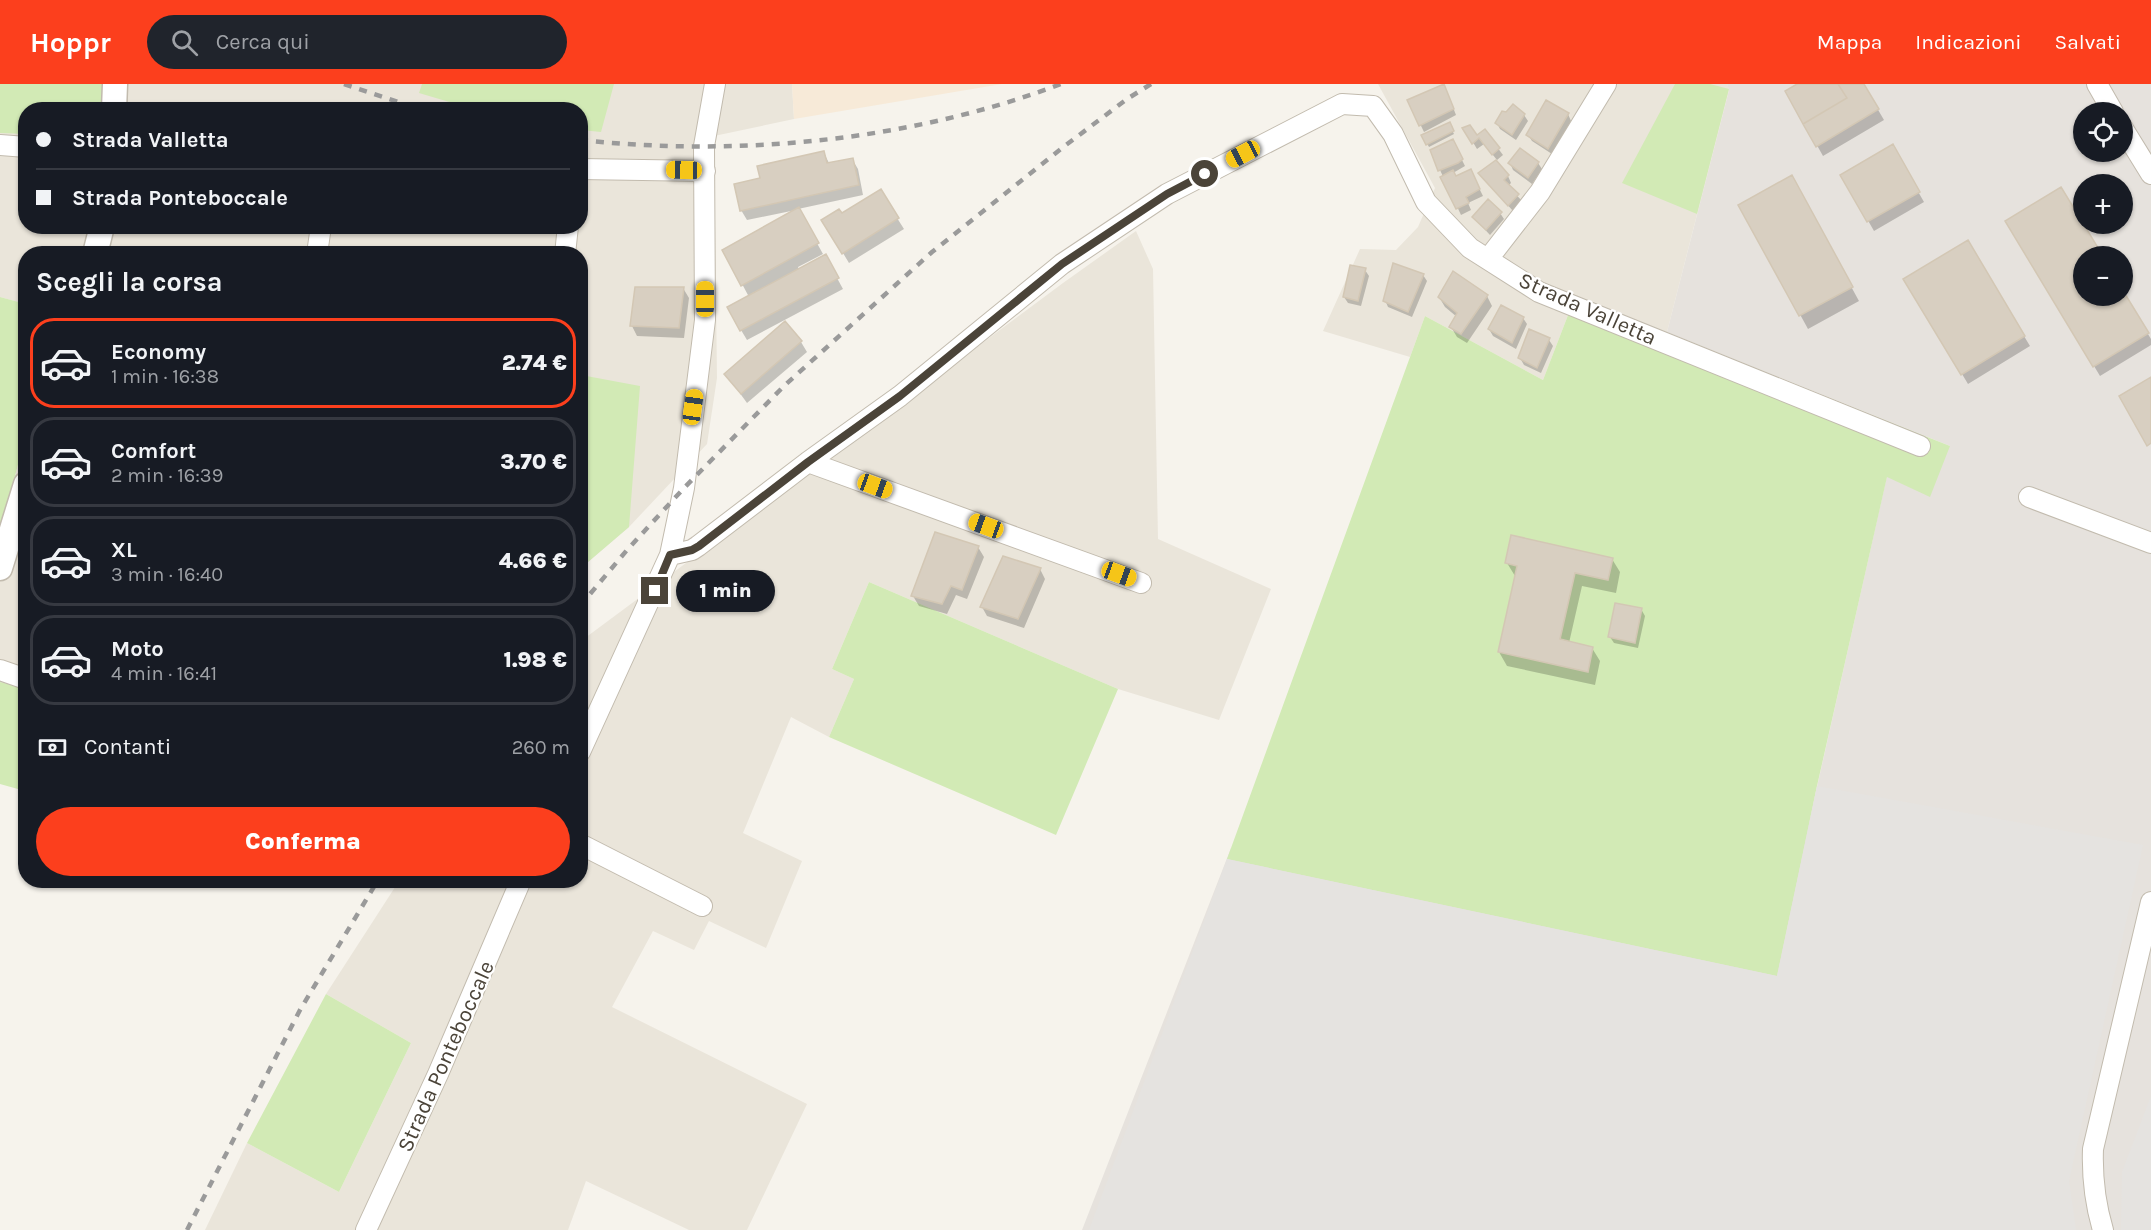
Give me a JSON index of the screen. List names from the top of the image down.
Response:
{
  "streets": {
    "street": ["Strada Valletta", "Strada Ponteboccale"]
  },
  "page": {
    "header": "Hoppr",
    "search": "Cerca qui",
    "nav": ["Mappa", "Indicazioni", "Salvati"],
    "map_buttons": ["+", "−"],
    "banner": ["Strada Valletta", "Strada Ponteboccale"],
    "heading": "Scegli la corsa",
    "list": [
      {
        "name": "Economy",
        "note": "1 min · 16:38",
        "value": "2.74 €"
      },
      {
        "name": "Comfort",
        "note": "2 min · 16:39",
        "value": "3.70 €"
      },
      {
        "name": "XL",
        "note": "3 min · 16:40",
        "value": "4.66 €"
      },
      {
        "name": "Moto",
        "note": "4 min · 16:41",
        "value": "1.98 €"
      }
    ],
    "bubble": "1 min",
    "pay": ["Contanti", "260 m"],
    "buttons": "Conferma"
  }
}
